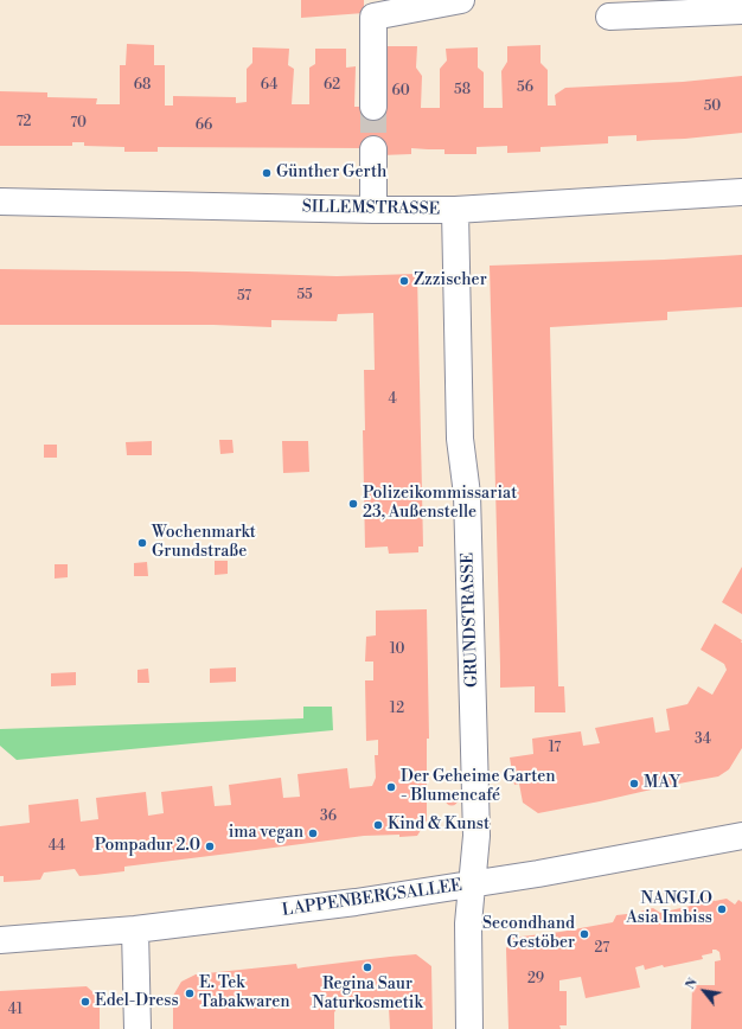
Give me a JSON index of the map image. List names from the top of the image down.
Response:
{
  "streets": {
    "street": ["SILLEMSTRASSE", "GRUNDSTRASSE", "LAPPENBERGSALLEE"]
  },
  "crossings": [
    ["SILLEMSTRASSE", "GRUNDSTRASSE"],
    ["GRUNDSTRASSE", "LAPPENBERGSALLEE"]
  ],
  "places": [
    "Günther Gerth",
    "Zzzischer",
    "Polizeikommissariat 23, Außenstelle",
    "Wochenmarkt Grundstraße",
    "MAY",
    "Der Geheime Garten - Blumencafé",
    "Kind & Kunst",
    "ima vegan",
    "Pompadur 2.0",
    "NANGLO Asia Imbiss",
    "Secondhand Gestöber",
    "Regina Saur Naturkosmetik",
    "E. Tek Tabakwaren",
    "Edel-Dress"
  ],
  "house_numbers": [
    "68",
    "64",
    "62",
    "56",
    "58",
    "60",
    "50",
    "72",
    "70",
    "66",
    "55",
    "57",
    "4",
    "10",
    "12",
    "34",
    "17",
    "36",
    "44",
    "27",
    "29",
    "41"
  ],
  "north": "top left"
}
